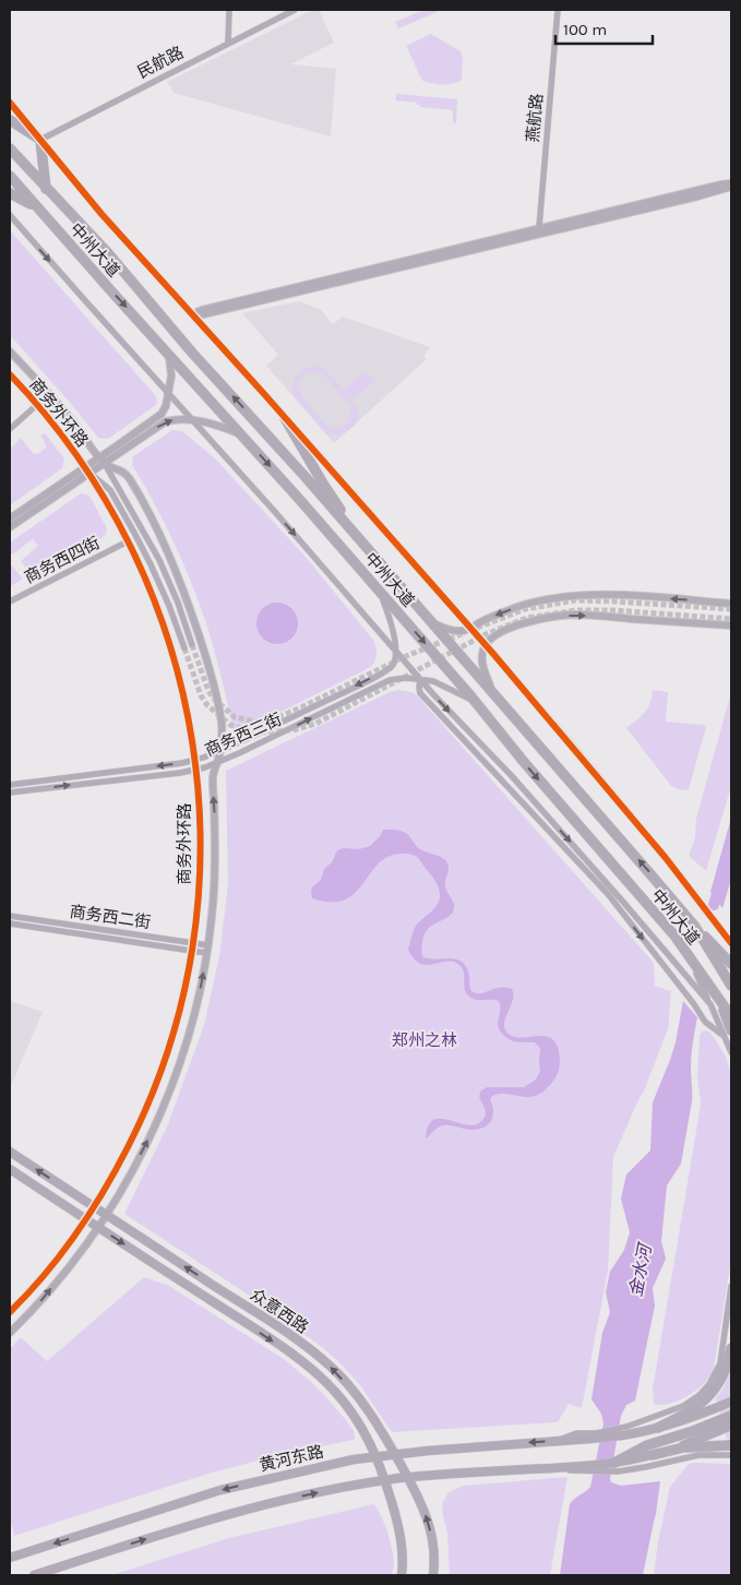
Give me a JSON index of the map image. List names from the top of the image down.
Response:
{
  "streets": {
    "highway": ["中州大道"],
    "main road": ["众意西路", "黄河东路"],
    "street": [
      "民航路",
      "燕航路",
      "商务外环路",
      "商务西四街",
      "商务西三街",
      "商务西二街"
    ]
  },
  "crossings": [
    ["中州大道", "商务西三街"],
    ["商务外环路", "商务西四街"],
    ["商务外环路", "商务西三街"],
    ["商务外环路", "商务西二街"],
    ["商务外环路", "众意西路"],
    ["众意西路", "黄河东路"]
  ],
  "water": ["金水河"],
  "parks": ["郑州之林"],
  "scale_bar": "100 m"
}
